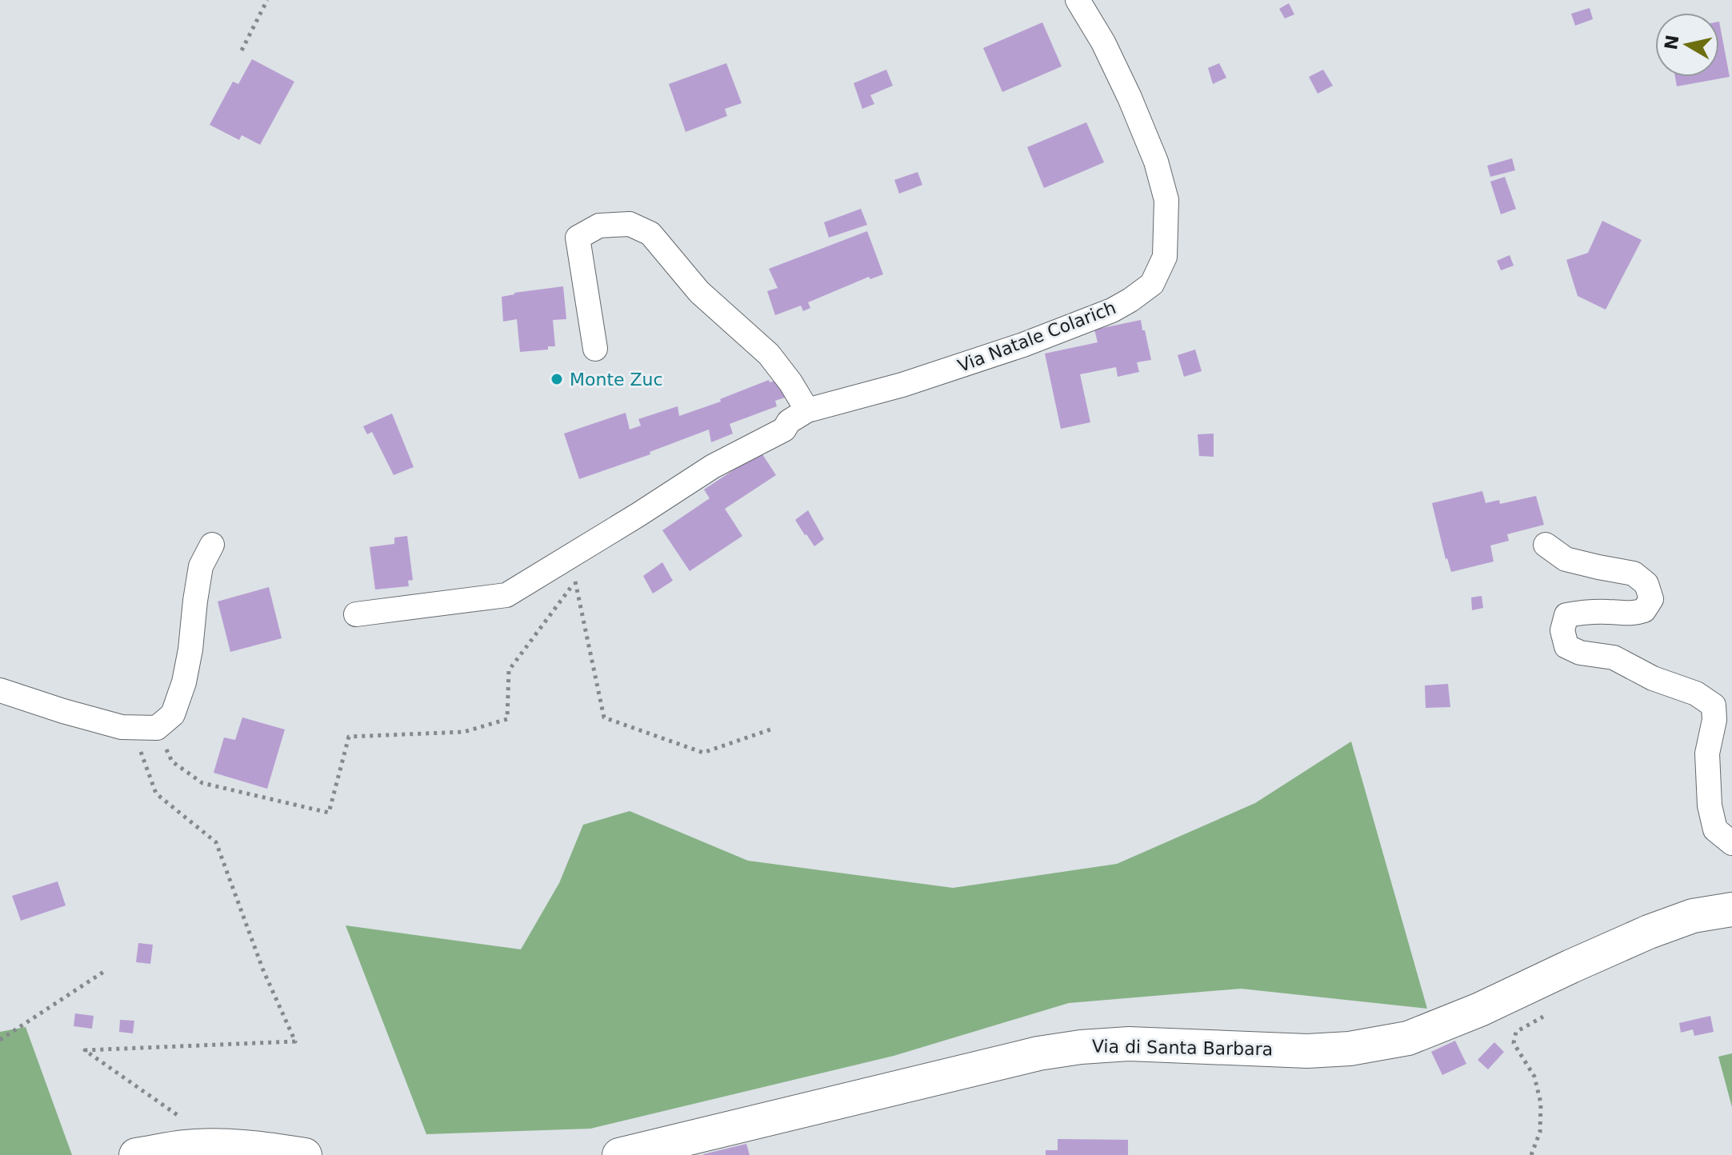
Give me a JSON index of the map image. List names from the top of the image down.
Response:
{
  "streets": {
    "street": ["Via Natale Colarich", "Via di Santa Barbara"]
  },
  "places": ["Monte Zuc"],
  "north": "left"
}
